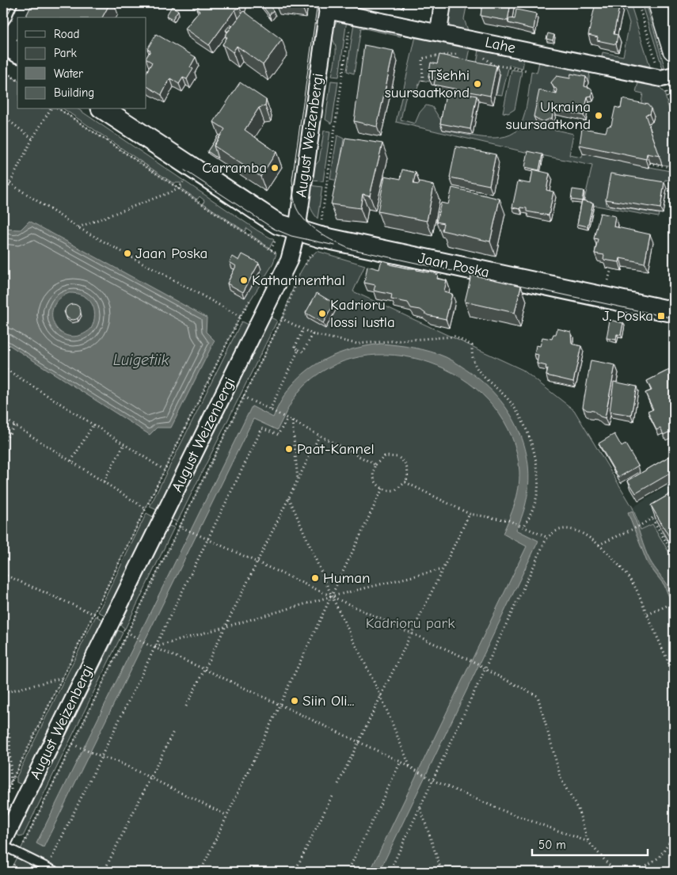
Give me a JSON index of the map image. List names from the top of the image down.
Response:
{
  "streets": {
    "street": ["Lahe", "August Weizenbergi", "Jaan Poska"]
  },
  "crossings": [
    ["Lahe", "August Weizenbergi"],
    ["August Weizenbergi", "Jaan Poska"]
  ],
  "water": ["Luigetiik"],
  "parks": ["Kadrioru park"],
  "places": {
    "other": [
      "Tšehhi suursaatkond",
      "Ukraina suursaatkond",
      "Carramba",
      "Jaan Poska",
      "Katharinenthal",
      "Kadrioru lossi lustla",
      "Paat-Kannel",
      "Human",
      "Siin Oli..."
    ],
    "transit": ["J. Poska"]
  },
  "legend": [
    "Road",
    "Park",
    "Water",
    "Building"
  ],
  "scale_bar": "50 m"
}
